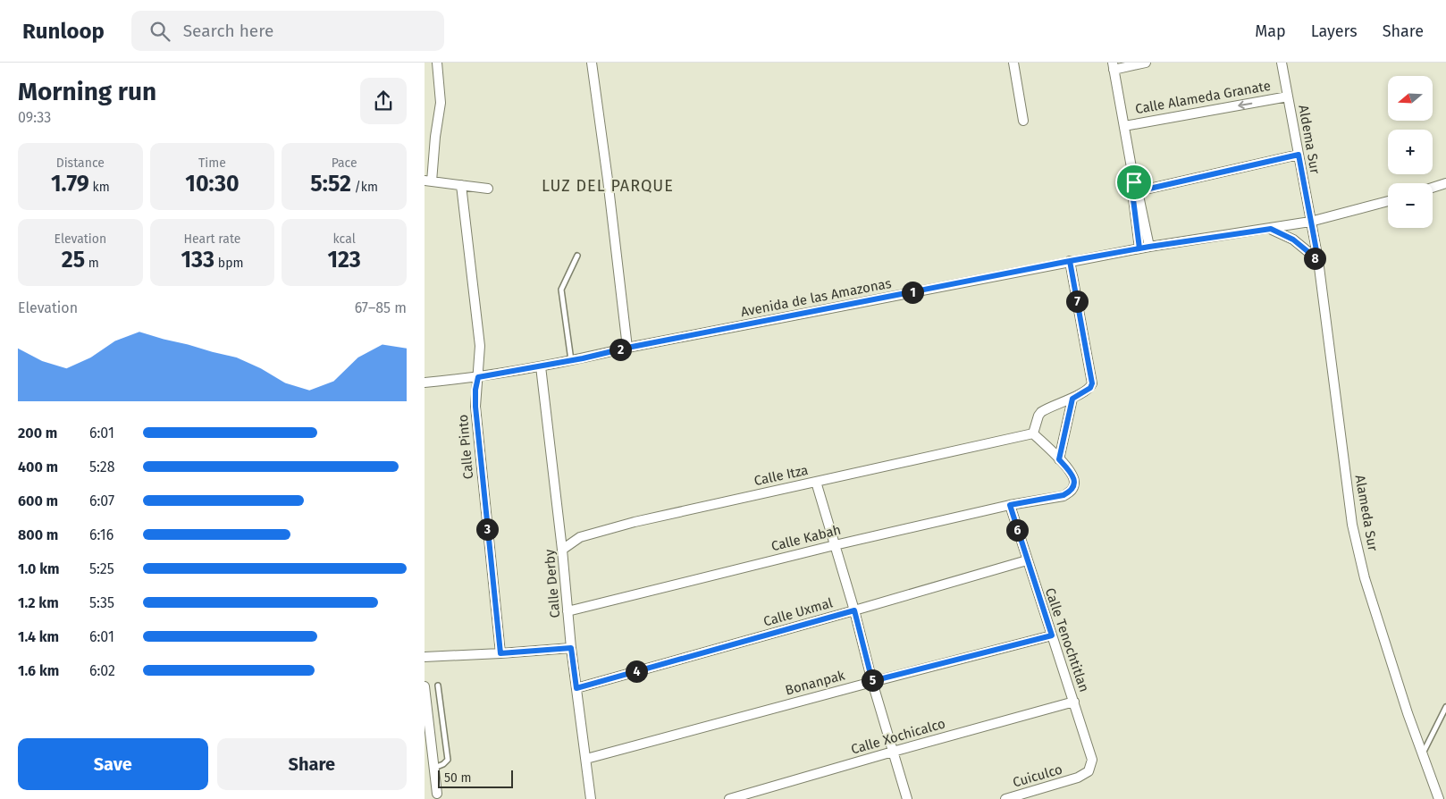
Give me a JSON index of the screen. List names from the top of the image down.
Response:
{
  "streets": {
    "street": [
      "Calle Alameda Granate",
      "Aldema Sur",
      "Avenida de las Amazonas",
      "Calle Pinto",
      "Calle Itza",
      "Alameda Sur",
      "Calle Kabah",
      "Calle Derby",
      "Calle Uxmal",
      "Calle Tenochtitlan",
      "Bonanpak",
      "Calle Xochicalco",
      "Cuiculco"
    ]
  },
  "crossings": [
    ["Calle Alameda Granate", "Aldema Sur"],
    ["Aldema Sur", "Avenida de las Amazonas"],
    ["Aldema Sur", "Alameda Sur"],
    ["Avenida de las Amazonas", "Calle Pinto"],
    ["Avenida de las Amazonas", "Alameda Sur"],
    ["Avenida de las Amazonas", "Calle Derby"],
    ["Calle Itza", "Calle Derby"],
    ["Calle Kabah", "Calle Derby"],
    ["Calle Kabah", "Calle Tenochtitlan"],
    ["Calle Derby", "Calle Uxmal"],
    ["Calle Derby", "Bonanpak"],
    ["Calle Uxmal", "Calle Tenochtitlan"],
    ["Calle Tenochtitlan", "Bonanpak"],
    ["Calle Tenochtitlan", "Calle Xochicalco"],
    ["Calle Tenochtitlan", "Cuiculco"]
  ],
  "districts": ["LUZ DEL PARQUE"],
  "scale_bar": "50 m",
  "north": "left",
  "page": {
    "header": "Runloop",
    "search": "Search here",
    "nav": ["Map", "Layers", "Share"],
    "heading": ["Morning run", "09:33"],
    "map_buttons": ["+", "−"],
    "stats": [
      ["Distance", "1.79 km"],
      ["Time", "10:30"],
      ["Pace", "5:52 /km"],
      ["Elevation", "25 m"],
      ["Heart rate", "133 bpm"],
      ["kcal", "123"]
    ],
    "pins": [
      "8",
      "1",
      "7",
      "2",
      "3",
      "6",
      "4",
      "5"
    ],
    "chart": ["Elevation", "67–85 m"],
    "list": [
      {
        "name": "200 m",
        "note": "6:01"
      },
      {
        "name": "400 m",
        "note": "5:28"
      },
      {
        "name": "600 m",
        "note": "6:07"
      },
      {
        "name": "800 m",
        "note": "6:16"
      },
      {
        "name": "1.0 km",
        "note": "5:25"
      },
      {
        "name": "1.2 km",
        "note": "5:35"
      },
      {
        "name": "1.4 km",
        "note": "6:01"
      },
      {
        "name": "1.6 km",
        "note": "6:02"
      }
    ],
    "buttons": ["Save", "Share"],
    "scale": "50 m"
  }
}
